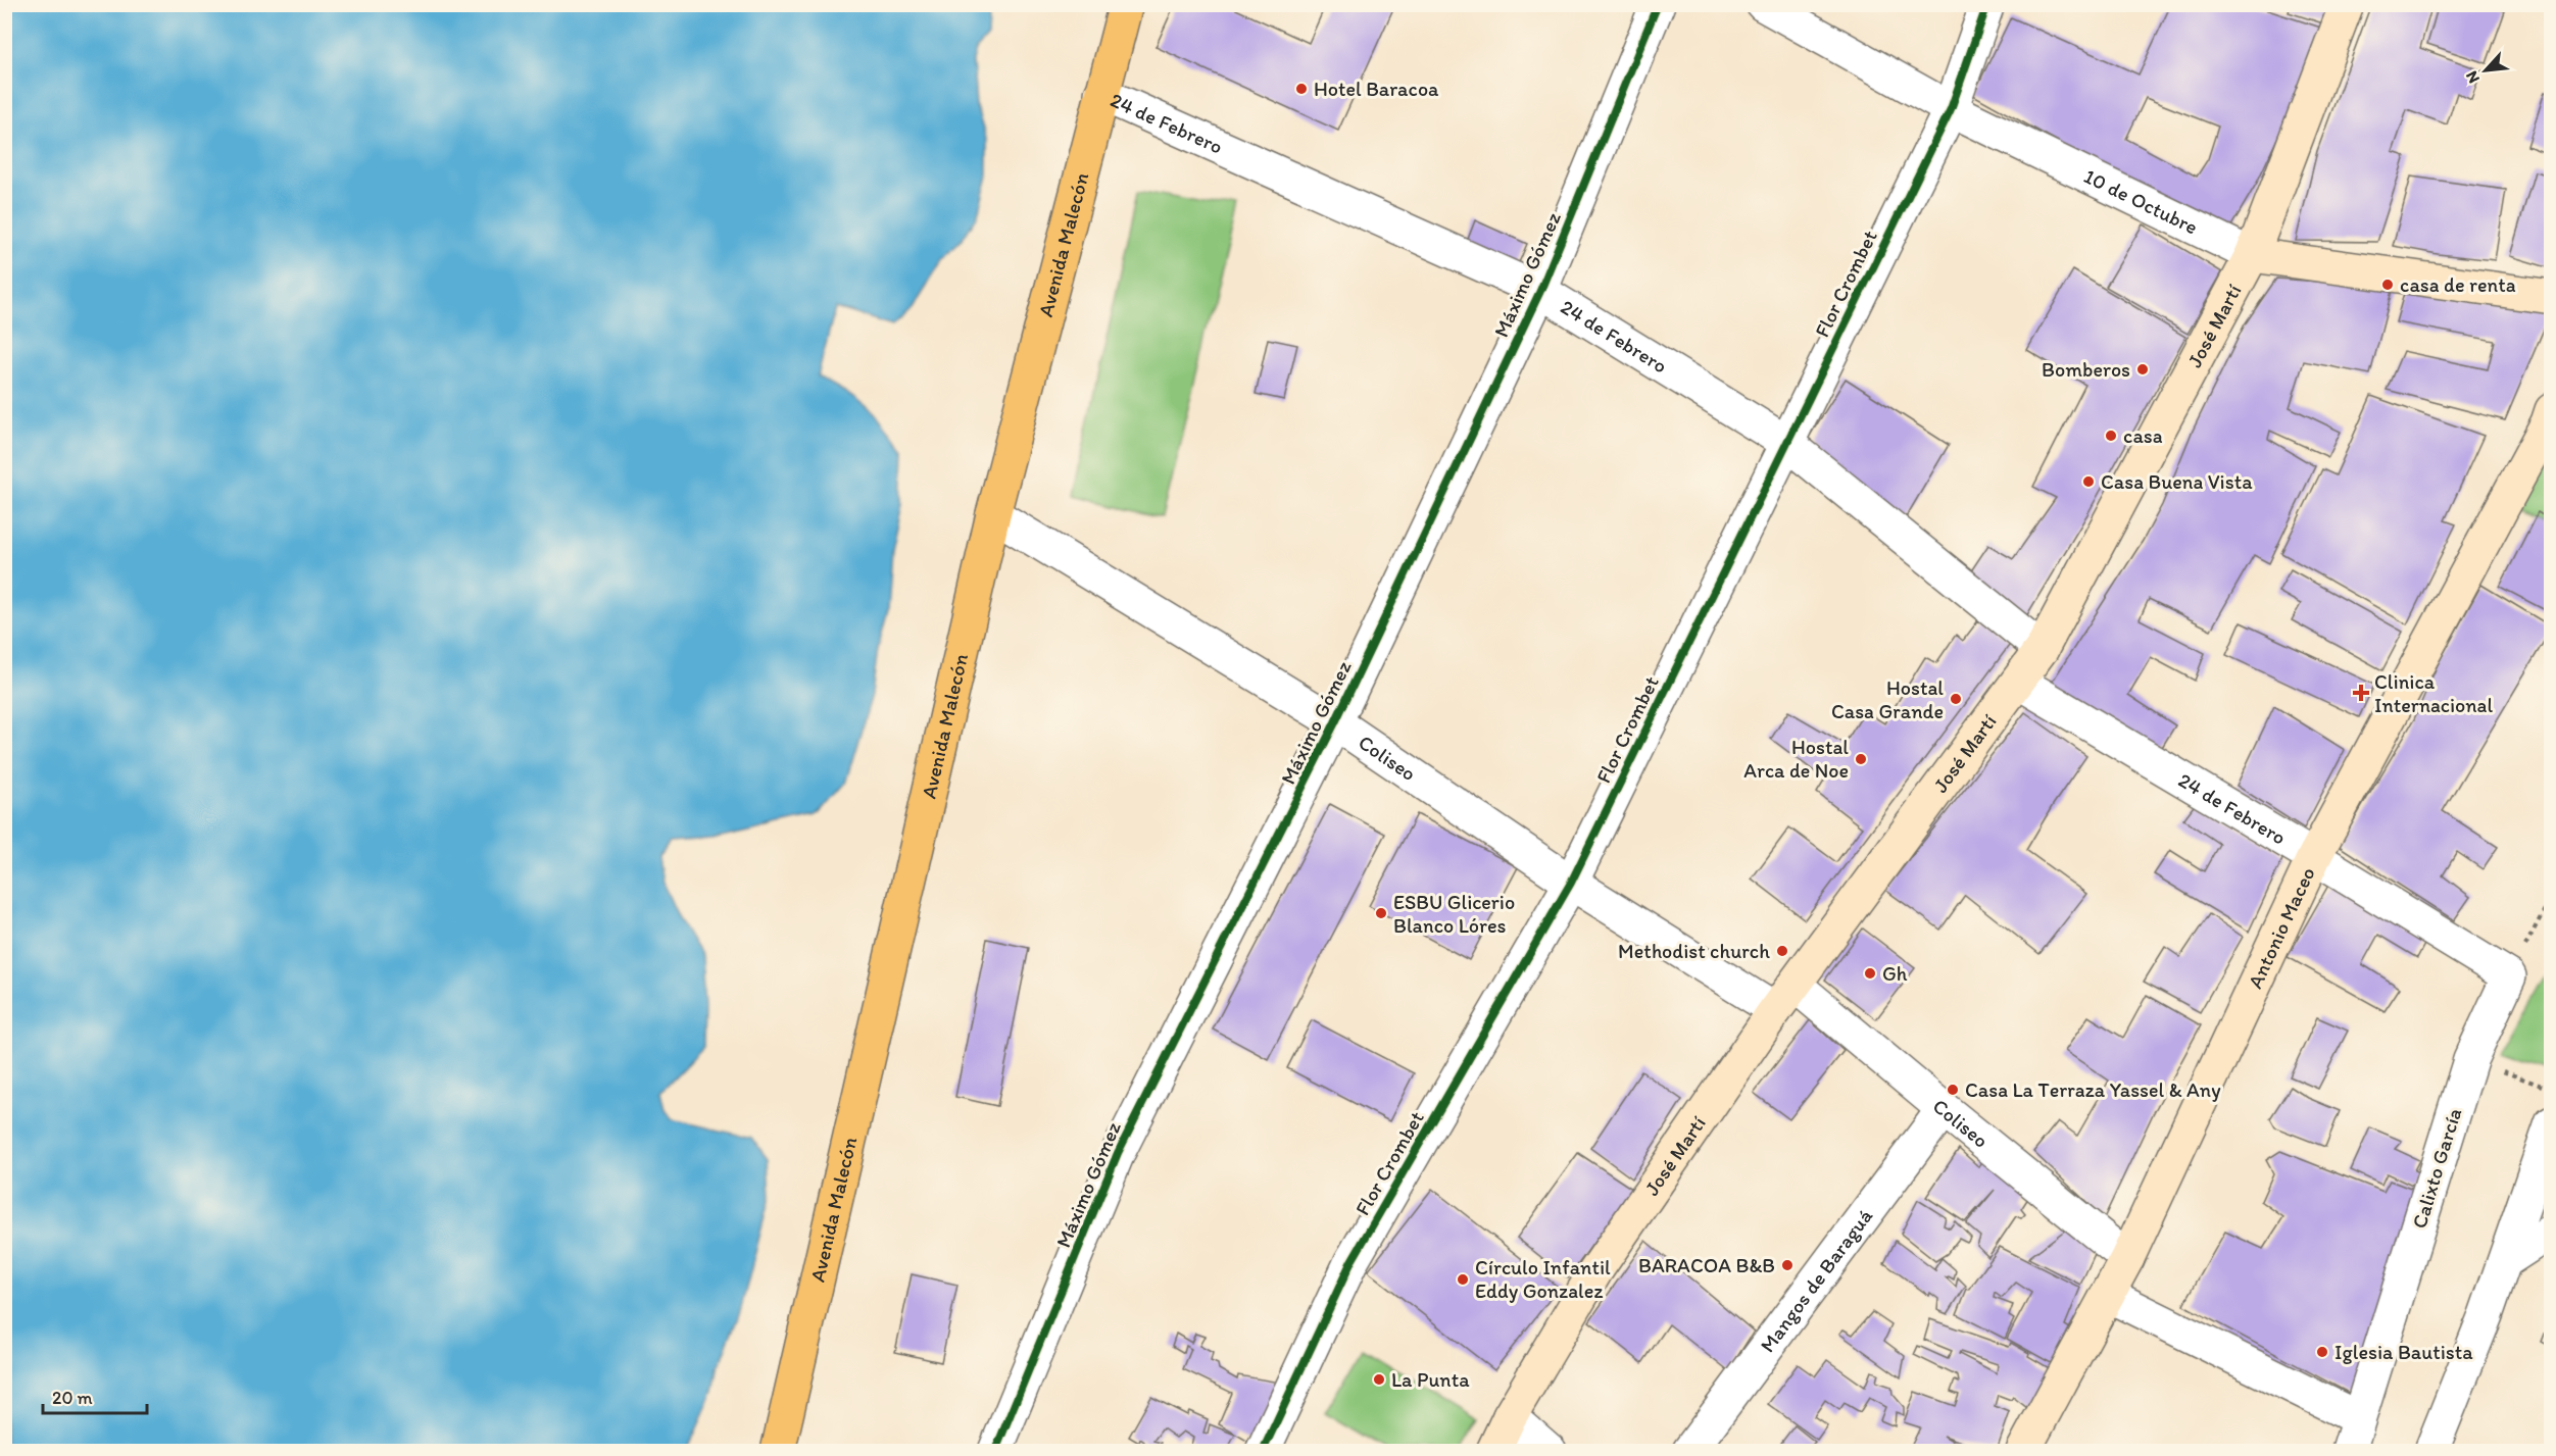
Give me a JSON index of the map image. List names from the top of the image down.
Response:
{
  "streets": {
    "main road": [
      "10 de Octubre",
      "Avenida Malecón",
      "José Martí",
      "Antonio Maceo"
    ],
    "street": [
      "24 de Febrero",
      "Máximo Gómez",
      "Flor Crombet",
      "Coliseo",
      "Calixto García",
      "Mangos de Baraguá"
    ]
  },
  "crossings": [
    ["24 de Febrero", "Avenida Malecón"],
    ["24 de Febrero", "Máximo Gómez"],
    ["24 de Febrero", "Flor Crombet"],
    ["24 de Febrero", "José Martí"],
    ["24 de Febrero", "Antonio Maceo"],
    ["24 de Febrero", "Calixto García"],
    ["10 de Octubre", "Flor Crombet"],
    ["10 de Octubre", "José Martí"],
    ["Avenida Malecón", "Coliseo"],
    ["Máximo Gómez", "Coliseo"],
    ["Flor Crombet", "Coliseo"],
    ["José Martí", "Coliseo"],
    ["Coliseo", "Antonio Maceo"],
    ["Coliseo", "Mangos de Baraguá"]
  ],
  "places": {
    "other": [
      "Hotel Baracoa",
      "casa de renta",
      "Bomberos",
      "casa",
      "Casa Buena Vista",
      "Hostal Casa Grande",
      "Hostal Arca de Noe",
      "ESBU Glicerio Blanco Lóres",
      "Methodist church",
      "Gh",
      "Casa La Terraza Yassel & Any",
      "BARACOA B&B",
      "Círculo Infantil Eddy Gonzalez",
      "Iglesia Bautista",
      "La Punta"
    ],
    "health": ["Clinica Internacional"]
  },
  "scale_bar": "20 m",
  "north": "bottom left"
}
